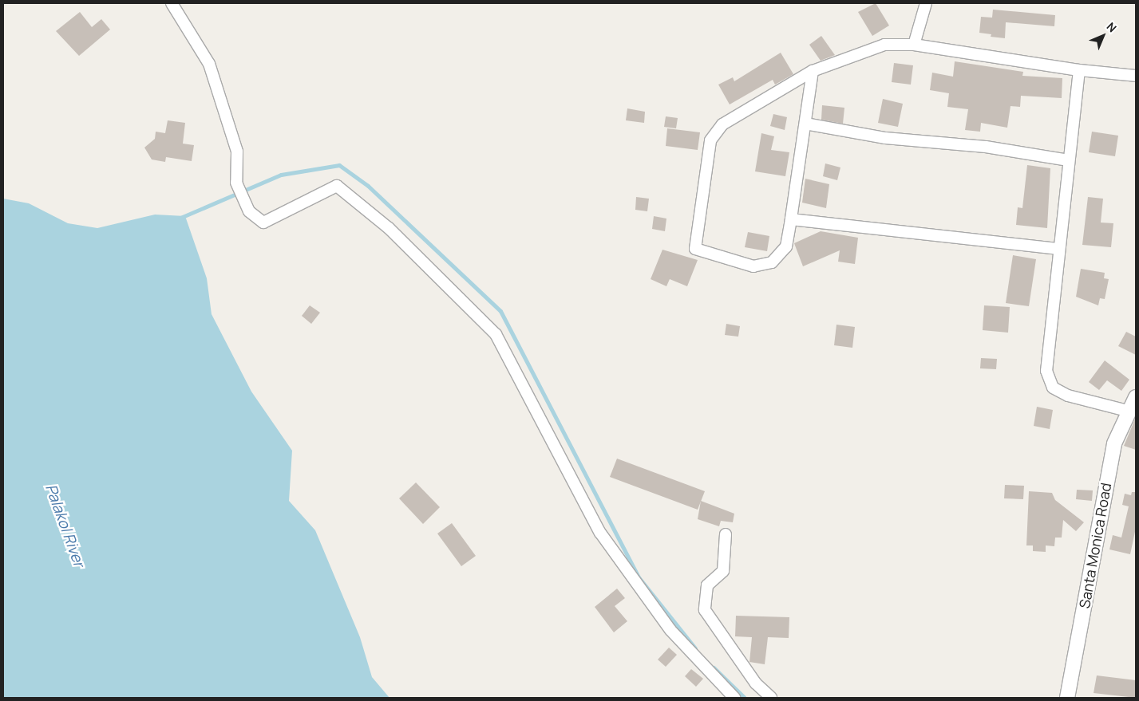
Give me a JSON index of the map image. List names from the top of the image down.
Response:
{
  "streets": {
    "street": ["Santa Monica Road"]
  },
  "water": ["Palakol River"],
  "north": "top right"
}
